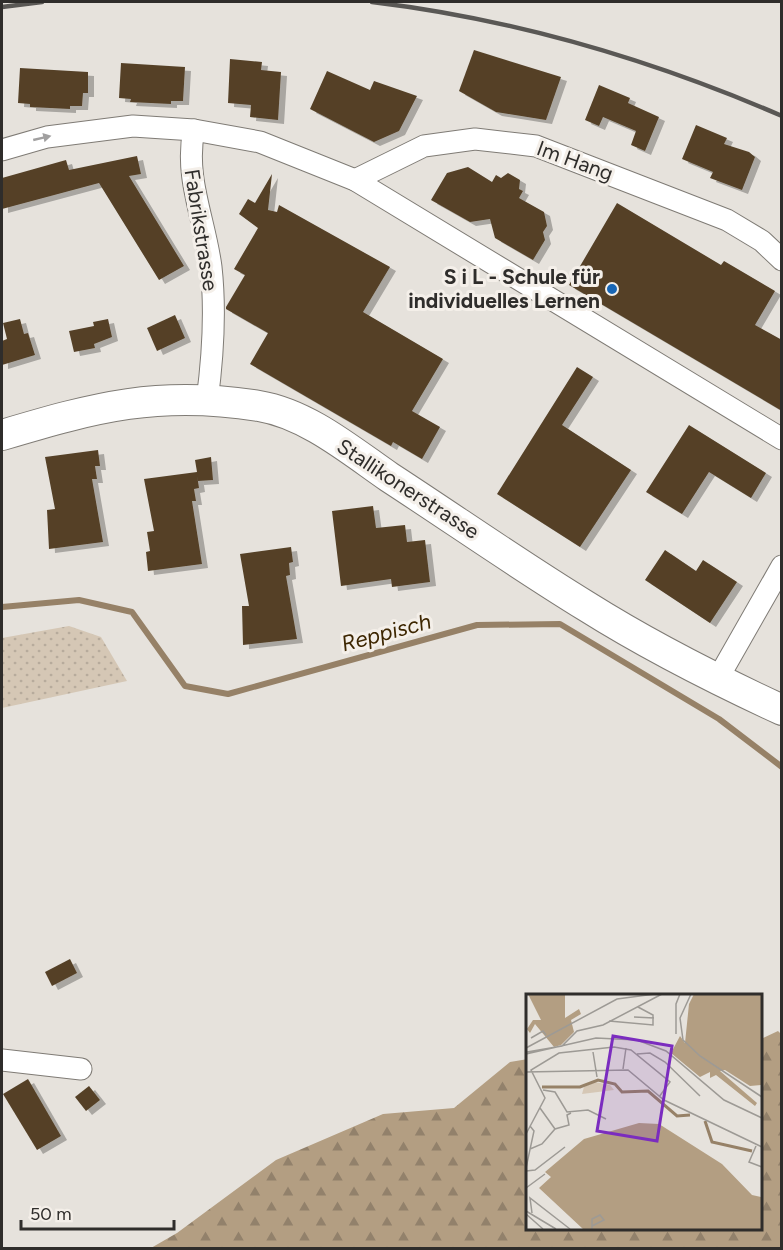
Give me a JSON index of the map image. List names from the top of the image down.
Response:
{
  "streets": {
    "street": ["Im Hang", "Fabrikstrasse", "Stallikonerstrasse"]
  },
  "crossings": [
    ["Fabrikstrasse", "Stallikonerstrasse"]
  ],
  "water": ["Reppisch"],
  "places": ["S i L - Schule für individuelles Lernen"],
  "scale_bar": "50 m"
}
